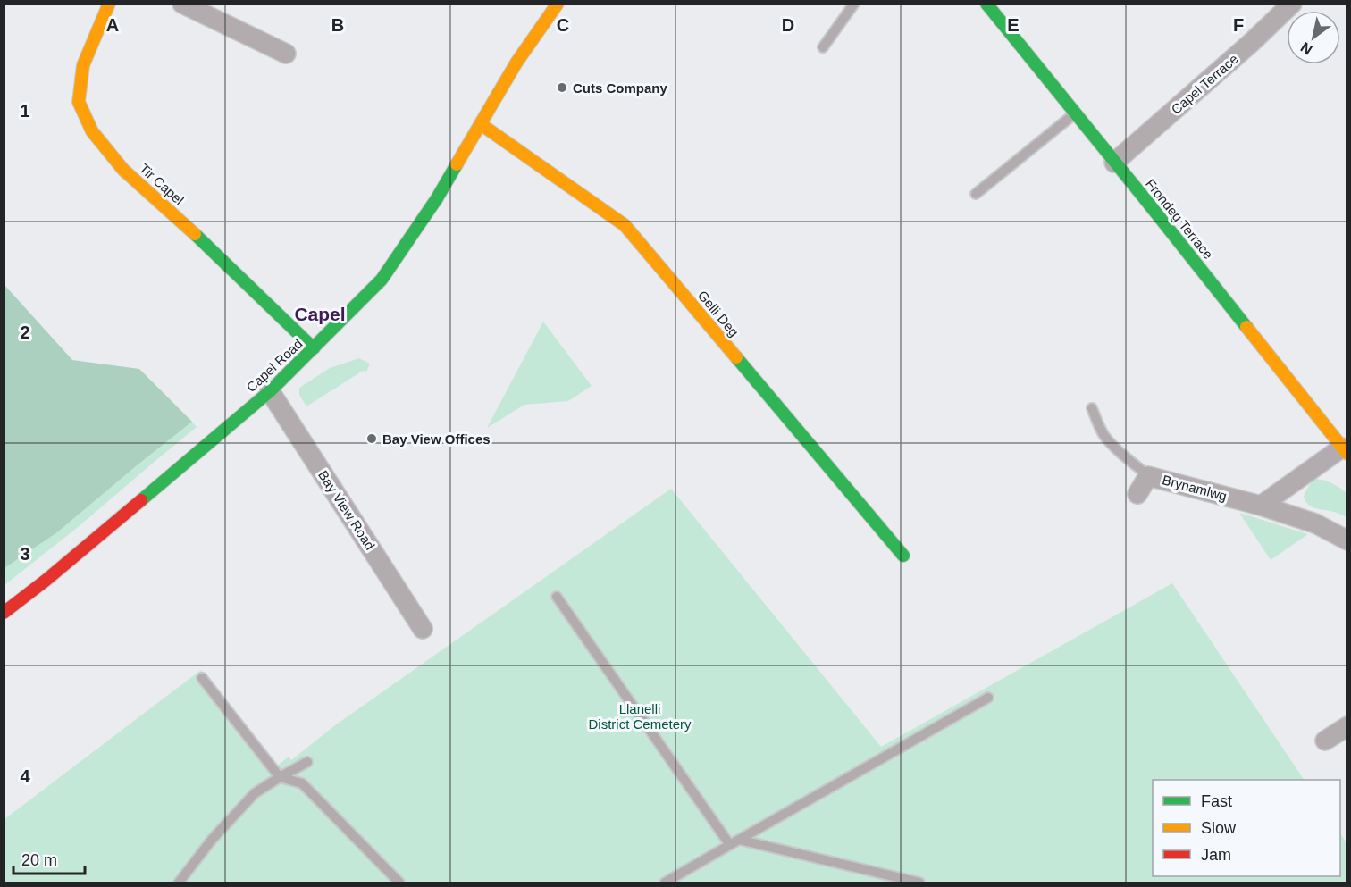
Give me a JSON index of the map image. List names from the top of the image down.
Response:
{
  "streets": {
    "street": [
      "Capel Terrace",
      "Tir Capel",
      "Frondeg Terrace",
      "Gelli Deg",
      "Capel Road",
      "Brynamlwg",
      "Bay View Road"
    ]
  },
  "crossings": [
    ["Capel Terrace", "Frondeg Terrace"],
    ["Tir Capel", "Capel Road"],
    ["Gelli Deg", "Capel Road"],
    ["Capel Road", "Bay View Road"]
  ],
  "districts": ["Capel"],
  "parks": ["Llanelli District Cemetery"],
  "places": ["Cuts Company", "Bay View Offices"],
  "legend": ["Fast", "Slow", "Jam"],
  "scale_bar": "20 m",
  "north": "bottom left",
  "grid": {
    "columns": [
      "A",
      "B",
      "C",
      "D",
      "E",
      "F"
    ],
    "rows": [
      "1",
      "2",
      "3",
      "4"
    ]
  }
}
